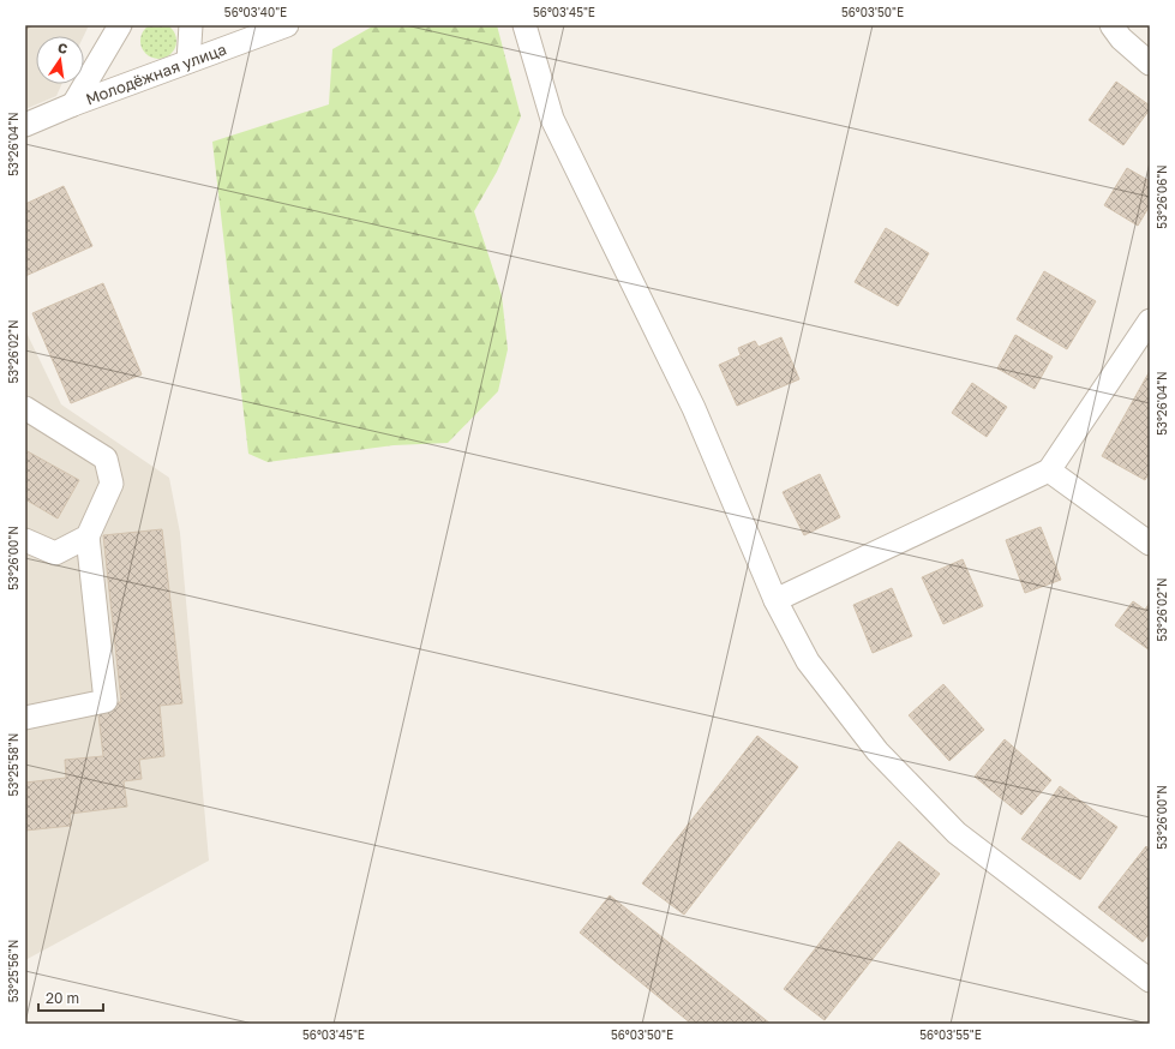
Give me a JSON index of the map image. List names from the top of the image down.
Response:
{
  "streets": {
    "street": ["Молодёжная улица"]
  },
  "scale_bar": "20 m",
  "north": "top",
  "coordinates": [
    "56°03'40\"E",
    "56°03'45\"E",
    "56°03'50\"E",
    "53°26'04\"N",
    "53°26'06\"N",
    "53°26'02\"N",
    "53°26'00\"N",
    "53°25'58\"N",
    "53°25'56\"N",
    "56°03'55\"E"
  ]
}
